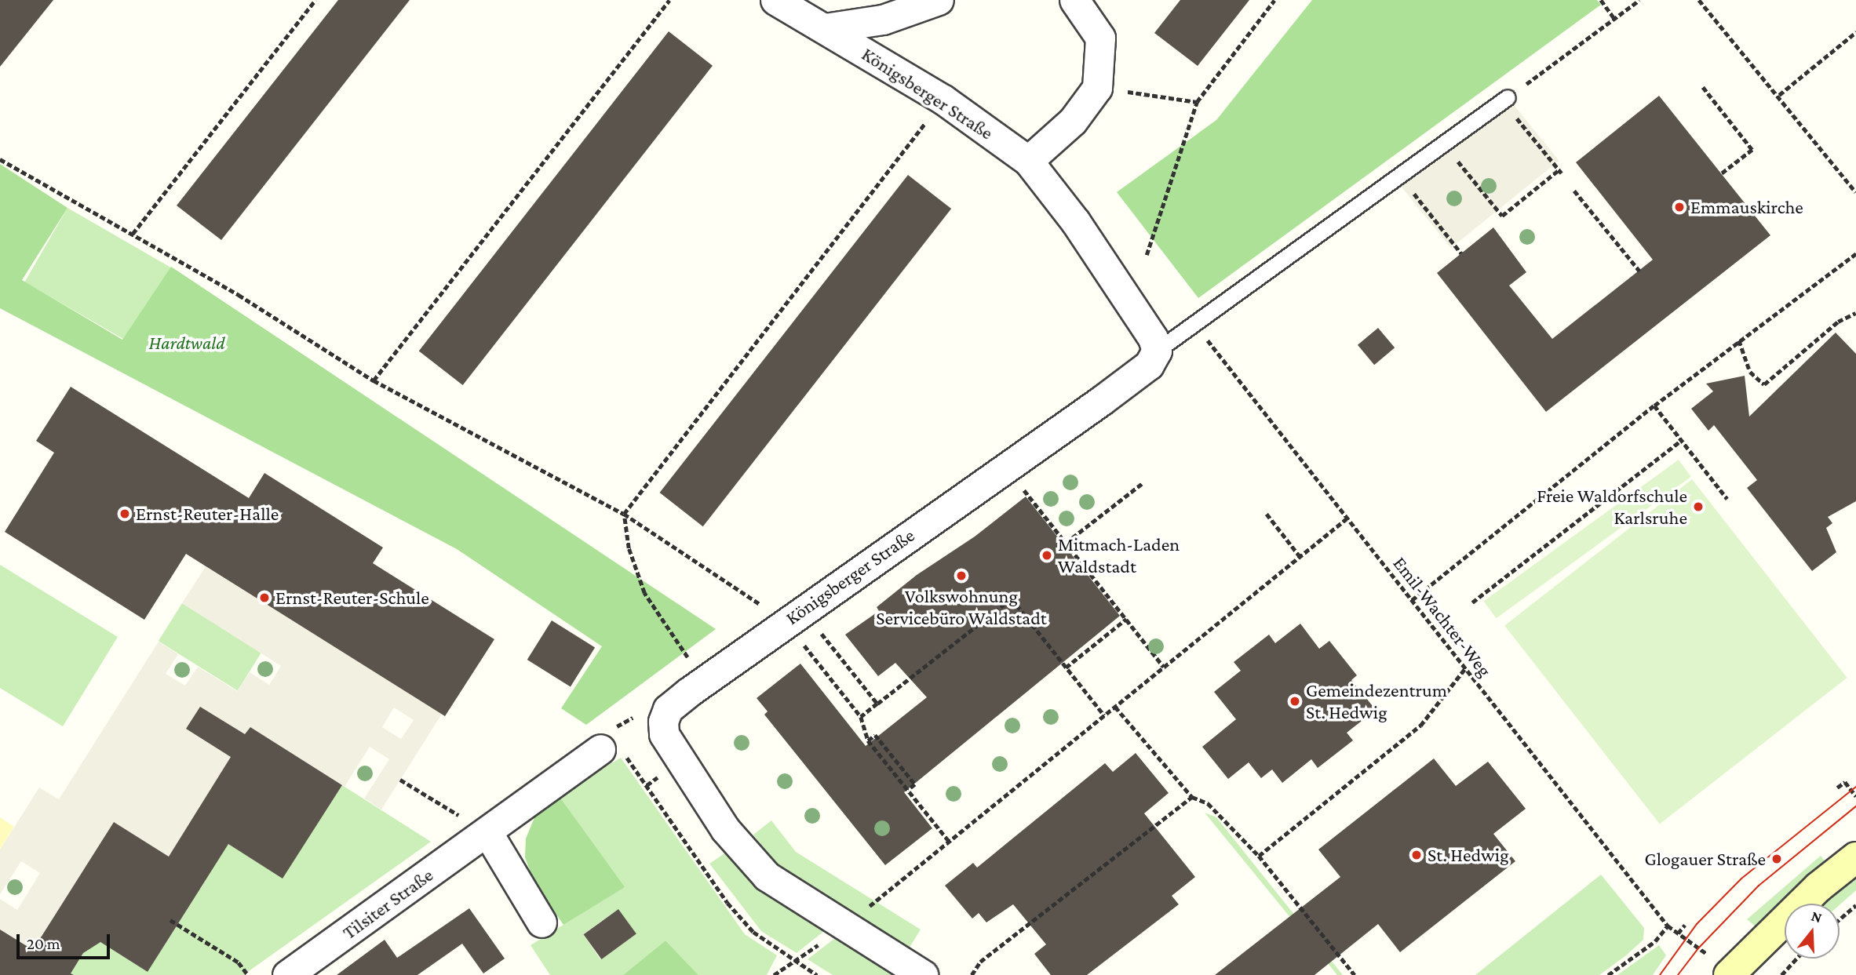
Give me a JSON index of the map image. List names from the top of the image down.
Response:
{
  "streets": {
    "street": ["Königsberger Straße", "Tilsiter Straße"],
    "path": ["Emil-Wachter-Weg"]
  },
  "parks": ["Hardtwald"],
  "places": [
    "Emmauskirche",
    "Freie Waldorfschule Karlsruhe",
    "Ernst-Reuter-Halle",
    "Mitmach-Laden Waldstadt",
    "Volkswohnung Servicebüro Waldstadt",
    "Ernst-Reuter-Schule",
    "Gemeindezentrum St. Hedwig",
    "St. Hedwig",
    "Glogauer Straße"
  ],
  "scale_bar": "20 m",
  "north": "top"
}
